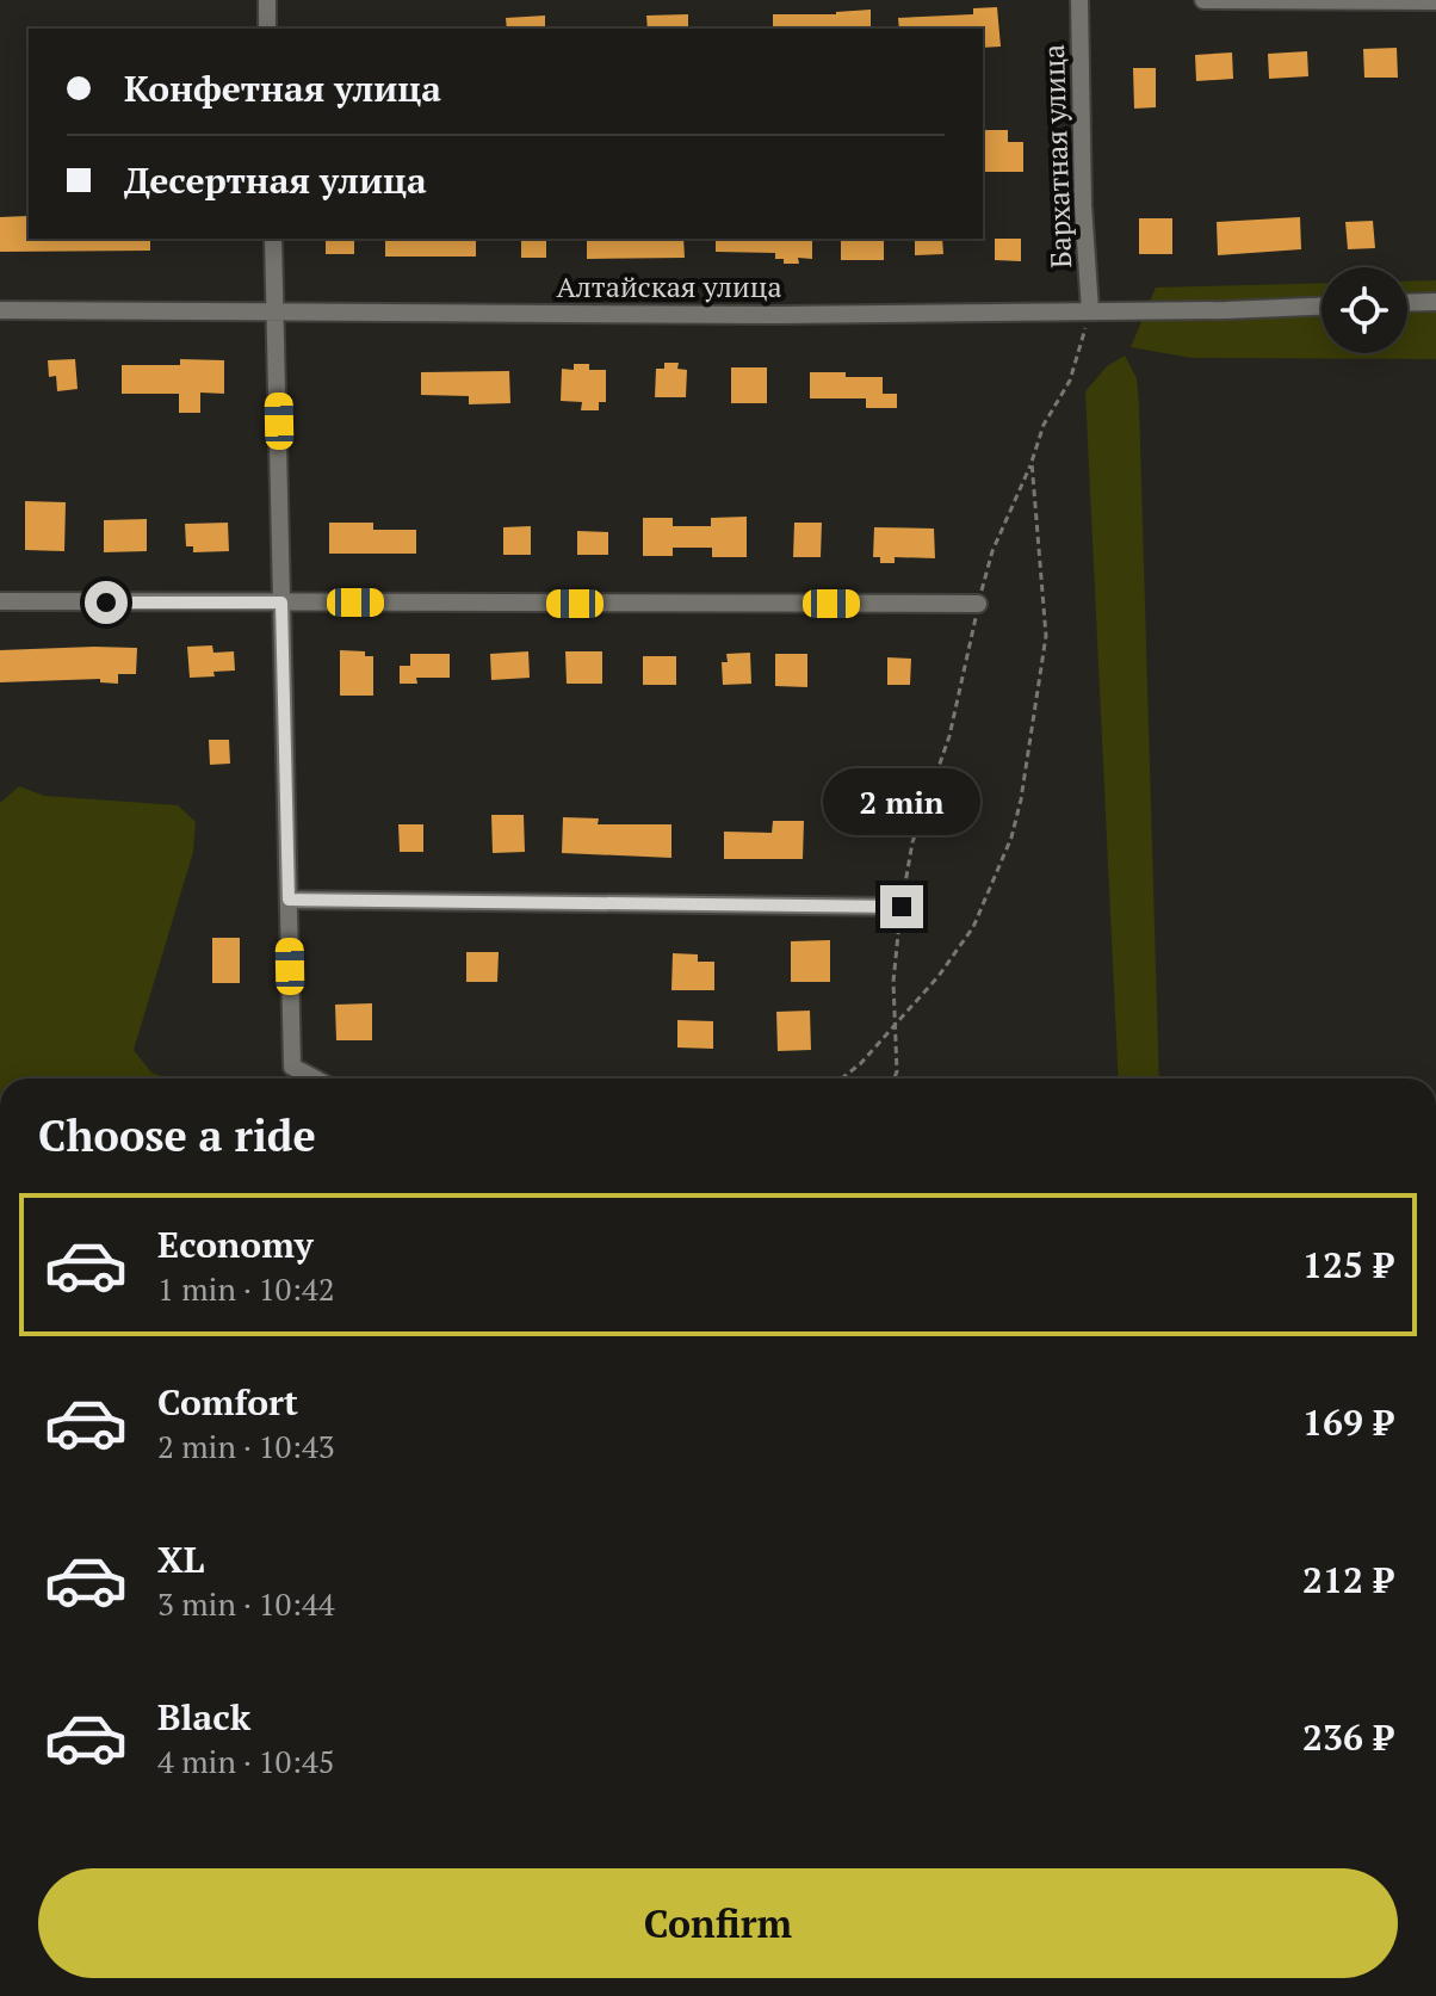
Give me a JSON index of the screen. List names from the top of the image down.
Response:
{
  "streets": {
    "street": ["Бархатная улица", "Алтайская улица"]
  },
  "crossings": [
    ["Бархатная улица", "Алтайская улица"]
  ],
  "page": {
    "banner": ["Конфетная улица", "Десертная улица"],
    "bubble": "2 min",
    "heading": "Choose a ride",
    "list": [
      {
        "name": "Economy",
        "note": "1 min · 10:42",
        "value": "125 ₽"
      },
      {
        "name": "Comfort",
        "note": "2 min · 10:43",
        "value": "169 ₽"
      },
      {
        "name": "XL",
        "note": "3 min · 10:44",
        "value": "212 ₽"
      },
      {
        "name": "Black",
        "note": "4 min · 10:45",
        "value": "236 ₽"
      }
    ],
    "buttons": "Confirm"
  }
}
